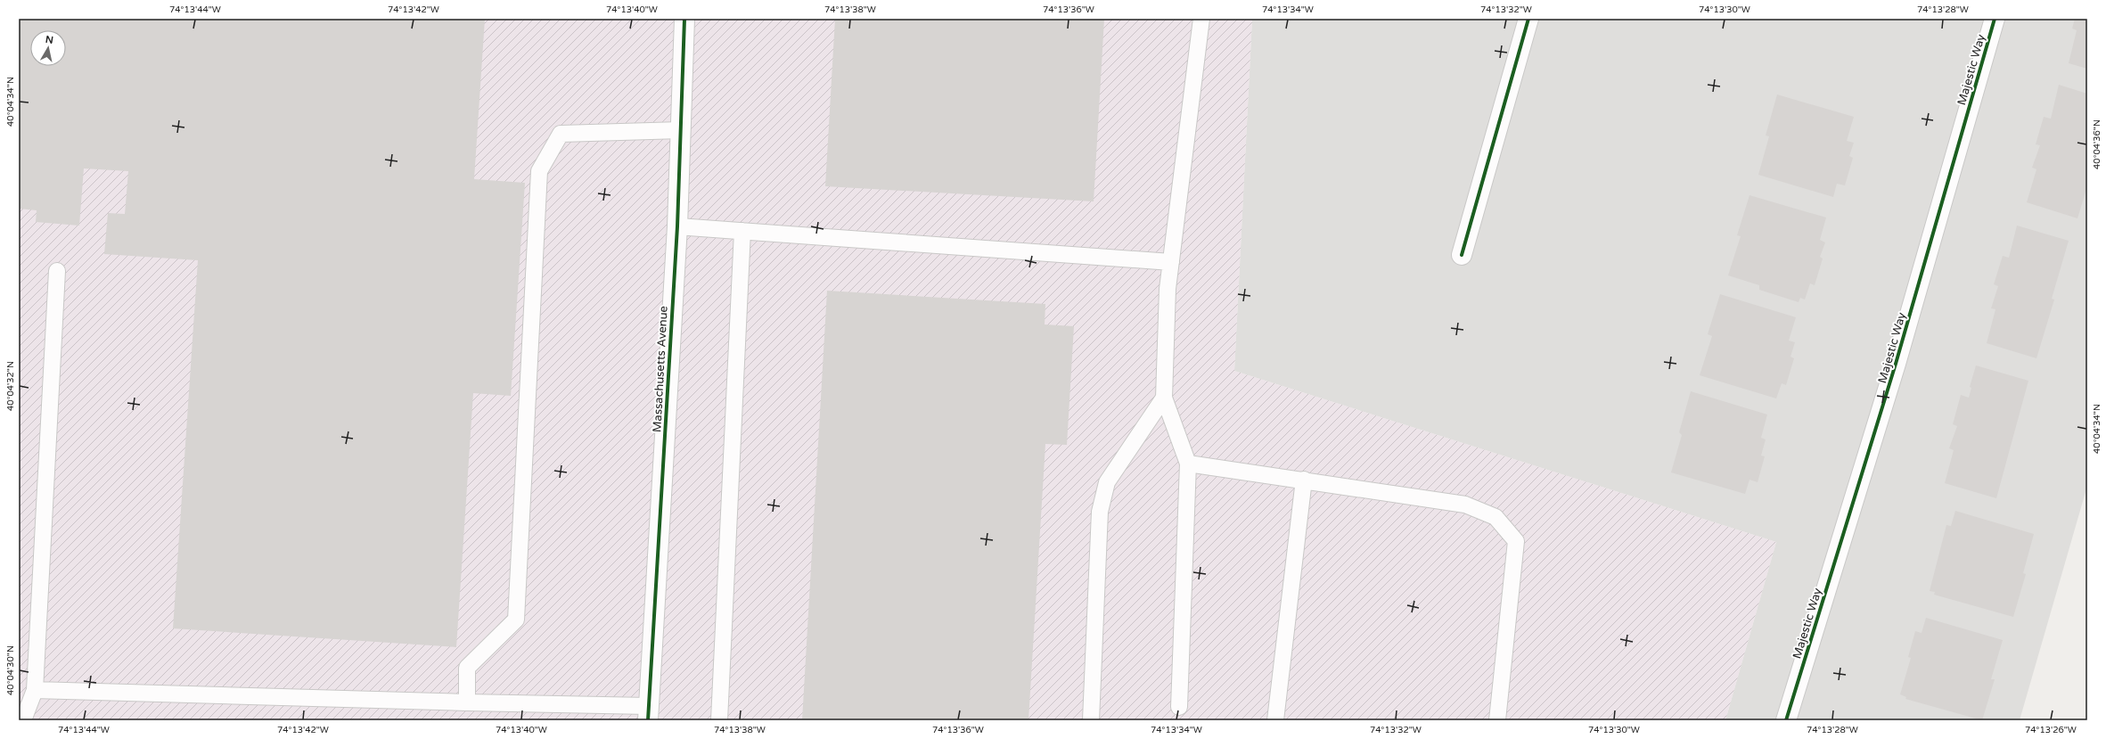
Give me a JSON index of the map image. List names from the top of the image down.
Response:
{
  "streets": {
    "street": ["Majestic Way", "Massachusetts Avenue"]
  },
  "north": "top",
  "coordinates": [
    "74°13'44\"W",
    "74°13'42\"W",
    "74°13'40\"W",
    "74°13'38\"W",
    "74°13'36\"W",
    "74°13'34\"W",
    "74°13'32\"W",
    "74°13'30\"W",
    "74°13'28\"W",
    "40°04'34\"N",
    "40°04'36\"N",
    "40°04'32\"N",
    "40°04'30\"N",
    "74°13'26\"W"
  ]
}
